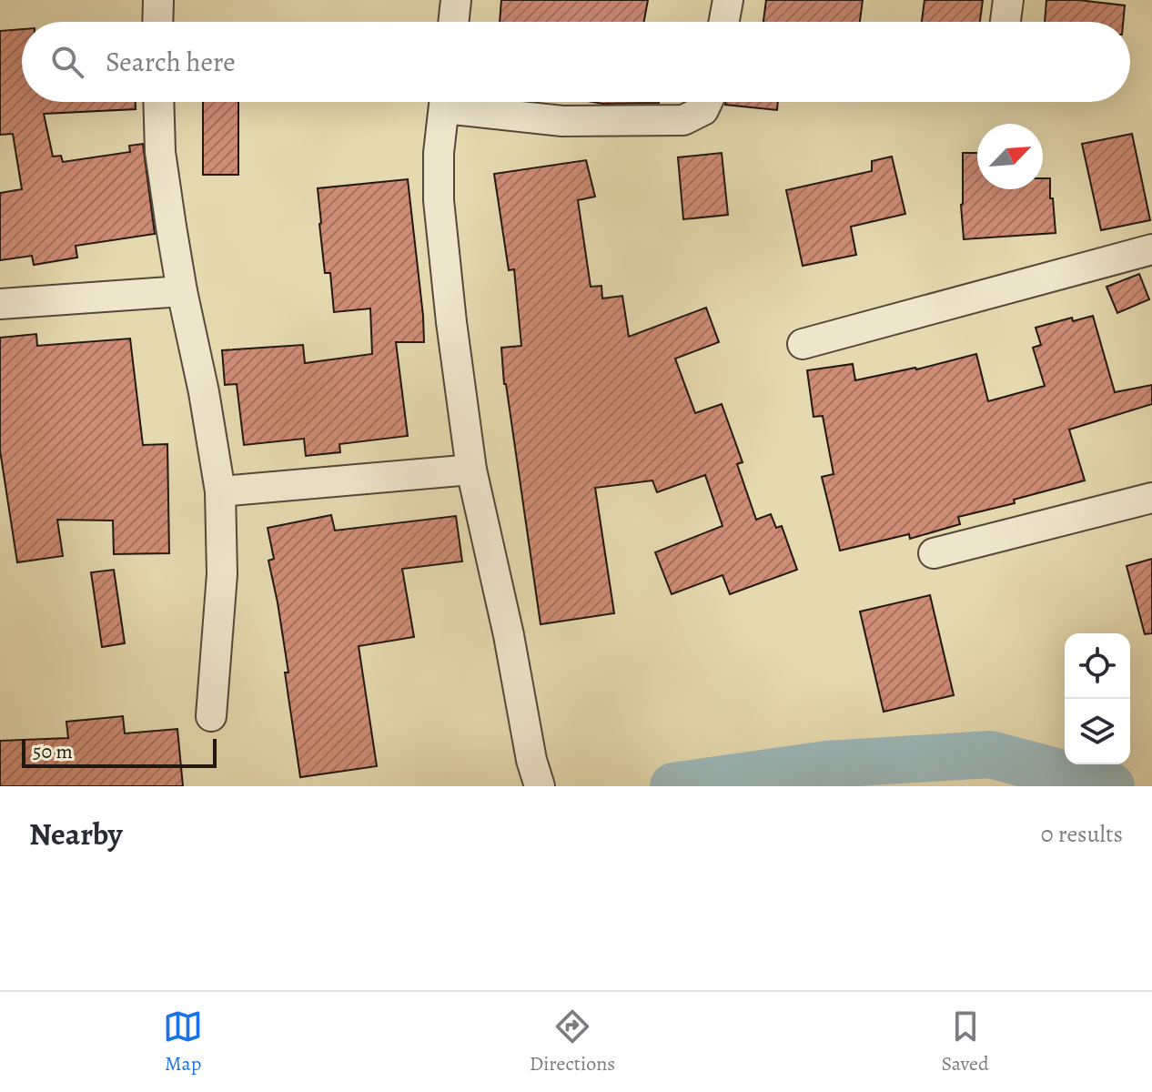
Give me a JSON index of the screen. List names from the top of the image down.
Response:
{
  "scale_bar": "50 m",
  "north": "top right",
  "page": {
    "search": "Search here",
    "scale": "50 m",
    "heading": ["Nearby", "0 results"],
    "nav": ["Map", "Directions", "Saved"]
  }
}
